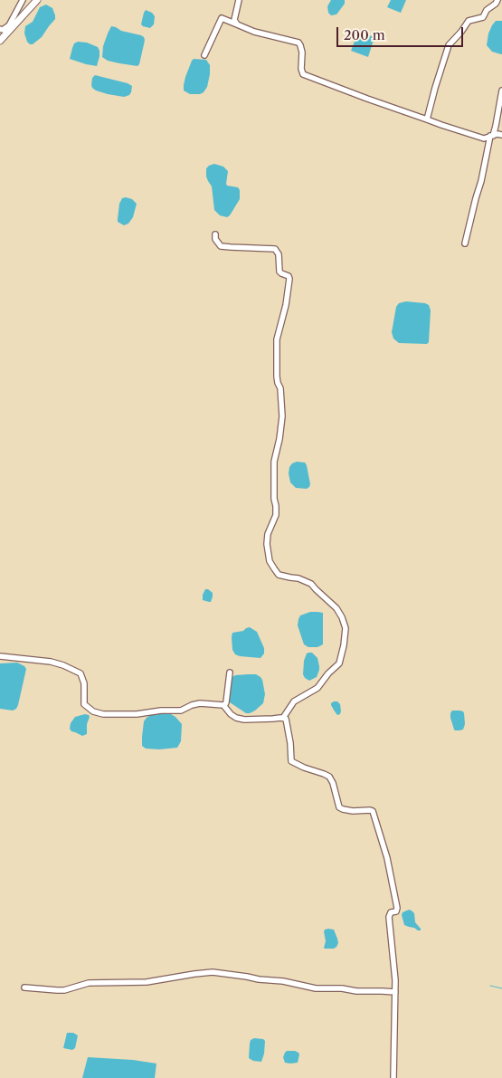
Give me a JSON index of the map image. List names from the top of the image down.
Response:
{
  "scale_bar": "200 m"
}
